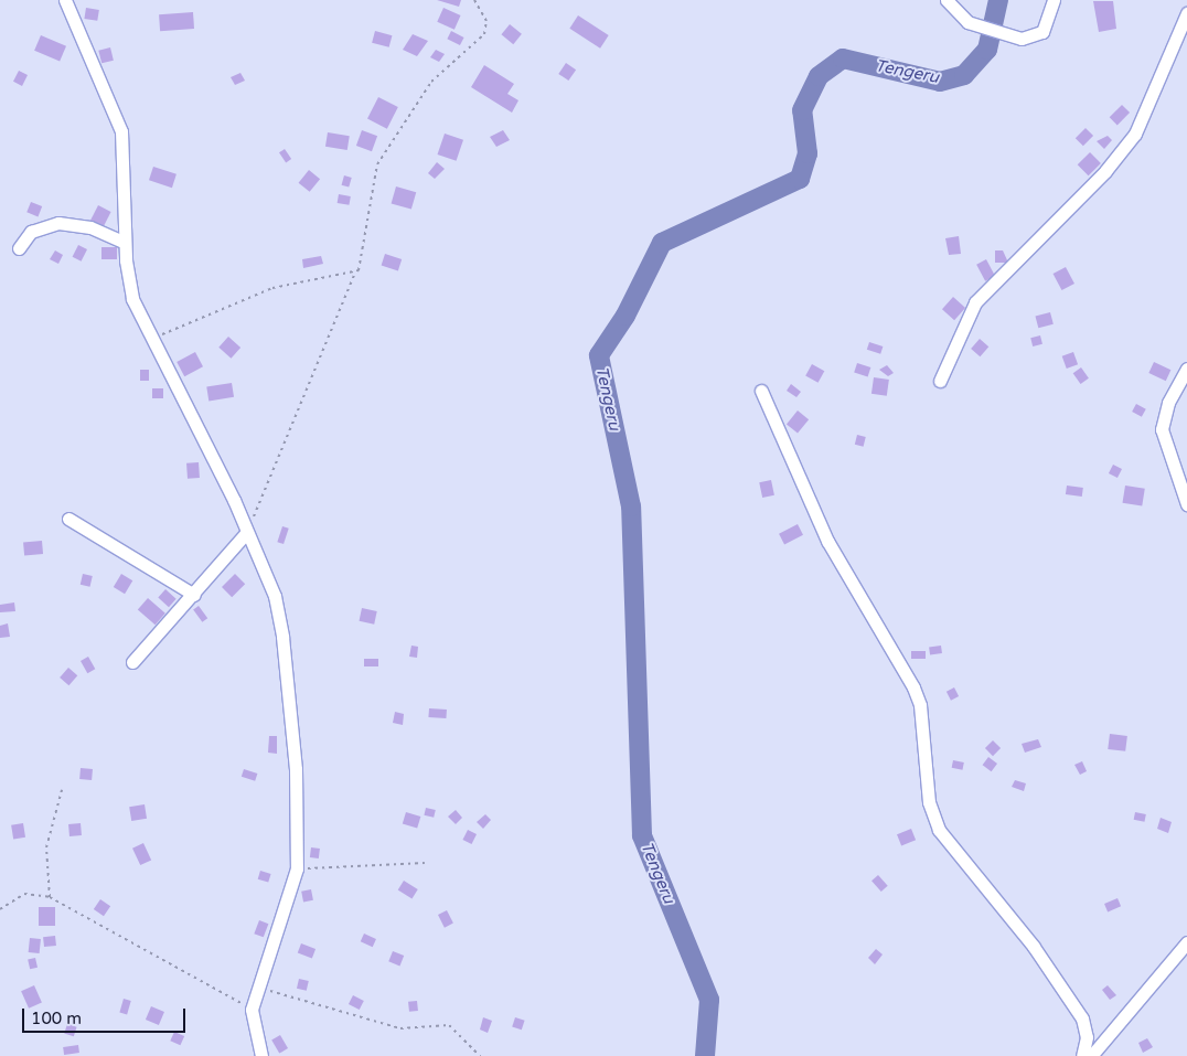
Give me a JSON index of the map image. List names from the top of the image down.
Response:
{
  "water": ["Tengeru"],
  "scale_bar": "100 m"
}
